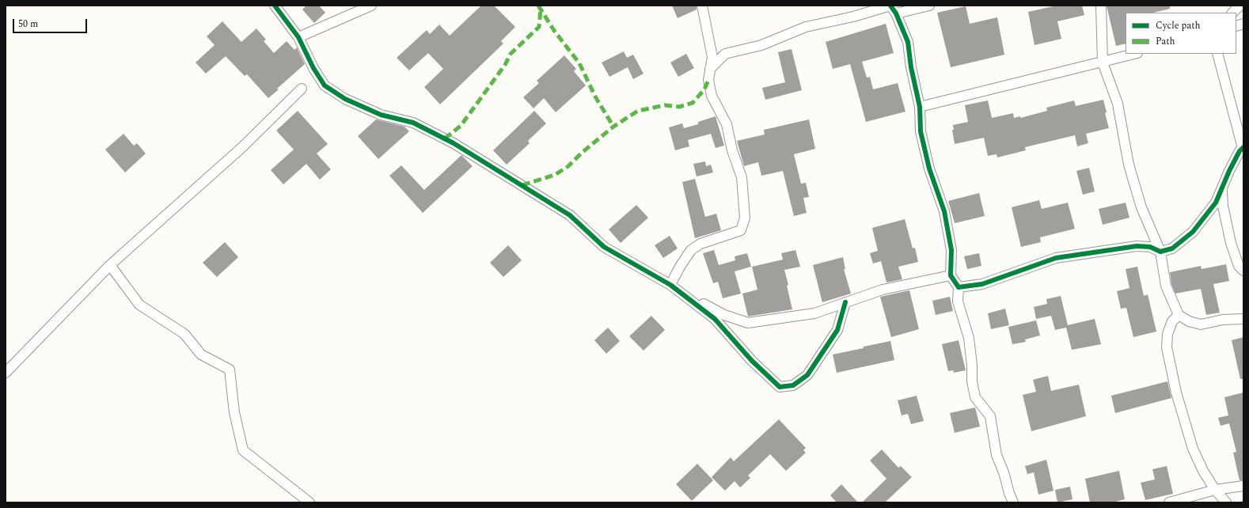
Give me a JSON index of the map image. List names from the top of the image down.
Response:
{
  "legend": ["Cycle path", "Path"],
  "scale_bar": "50 m"
}
